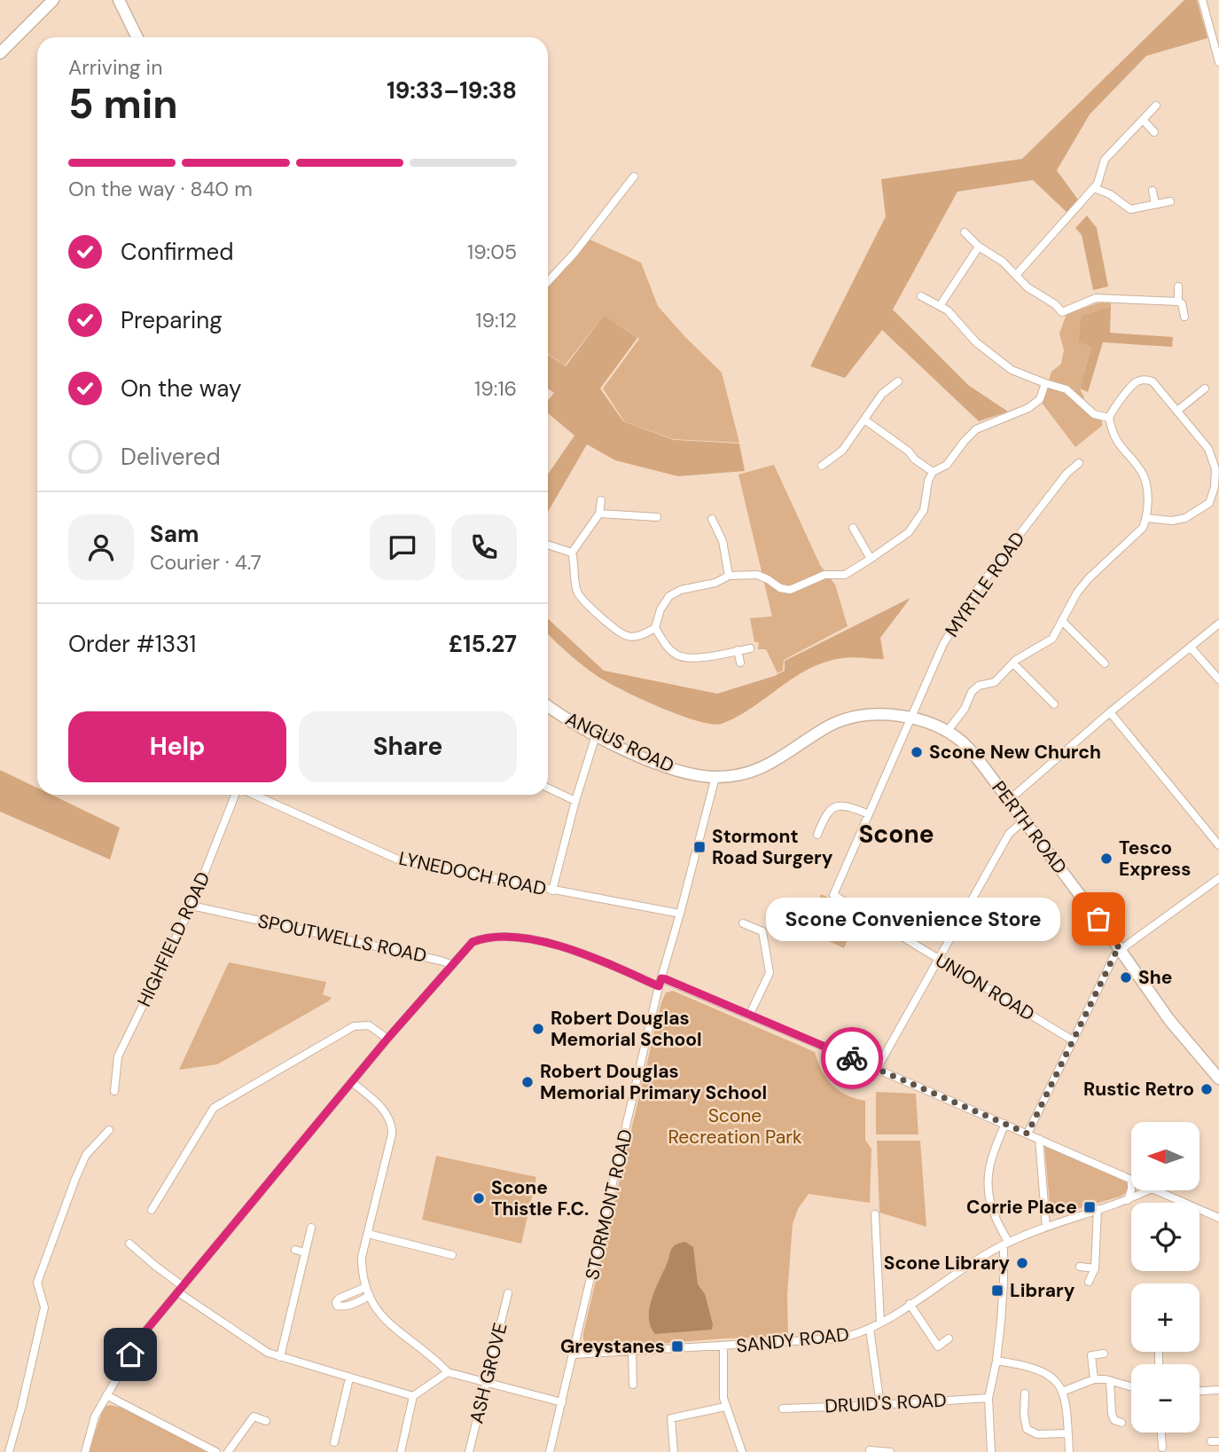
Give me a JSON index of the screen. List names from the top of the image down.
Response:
{
  "streets": {
    "main road": ["ANGUS ROAD", "PERTH ROAD"],
    "street": [
      "MYRTLE ROAD",
      "LYNEDOCH ROAD",
      "SPOUTWELLS ROAD",
      "HIGHFIELD ROAD",
      "UNION ROAD",
      "STORMONT ROAD",
      "SANDY ROAD",
      "ASH GROVE",
      "DRUID'S ROAD"
    ]
  },
  "crossings": [
    ["MYRTLE ROAD", "ANGUS ROAD"],
    ["MYRTLE ROAD", "PERTH ROAD"],
    ["MYRTLE ROAD", "UNION ROAD"],
    ["ANGUS ROAD", "PERTH ROAD"],
    ["ANGUS ROAD", "STORMONT ROAD"],
    ["LYNEDOCH ROAD", "STORMONT ROAD"],
    ["SPOUTWELLS ROAD", "HIGHFIELD ROAD"],
    ["SPOUTWELLS ROAD", "STORMONT ROAD"],
    ["STORMONT ROAD", "SANDY ROAD"]
  ],
  "districts": ["Scone"],
  "parks": ["Scone Recreation Park"],
  "places": {
    "other": [
      "Scone New Church",
      "Tesco Express",
      "Scone Convenience Store",
      "She",
      "Robert Douglas Memorial School",
      "Robert Douglas Memorial Primary School",
      "Rustic Retro",
      "Scone Thistle F.C.",
      "Scone Library"
    ],
    "transit": [
      "Stormont Road Surgery",
      "Corrie Place",
      "Library",
      "Greystanes"
    ]
  },
  "north": "left",
  "page": {
    "heading": ["5 min", "Arriving in", "19:33–19:38"],
    "panel": [
      "Sam",
      "Courier · 4.7",
      "Order #1331",
      "£15.27"
    ],
    "bar": "On the way · 840 m",
    "list": [
      ["Confirmed", "19:05"],
      ["Preparing", "19:12"],
      ["On the way", "19:16"],
      "Delivered"
    ],
    "buttons": ["Help", "Share"],
    "bubble": "Scone Convenience Store",
    "map_buttons": ["+", "−"]
  }
}
